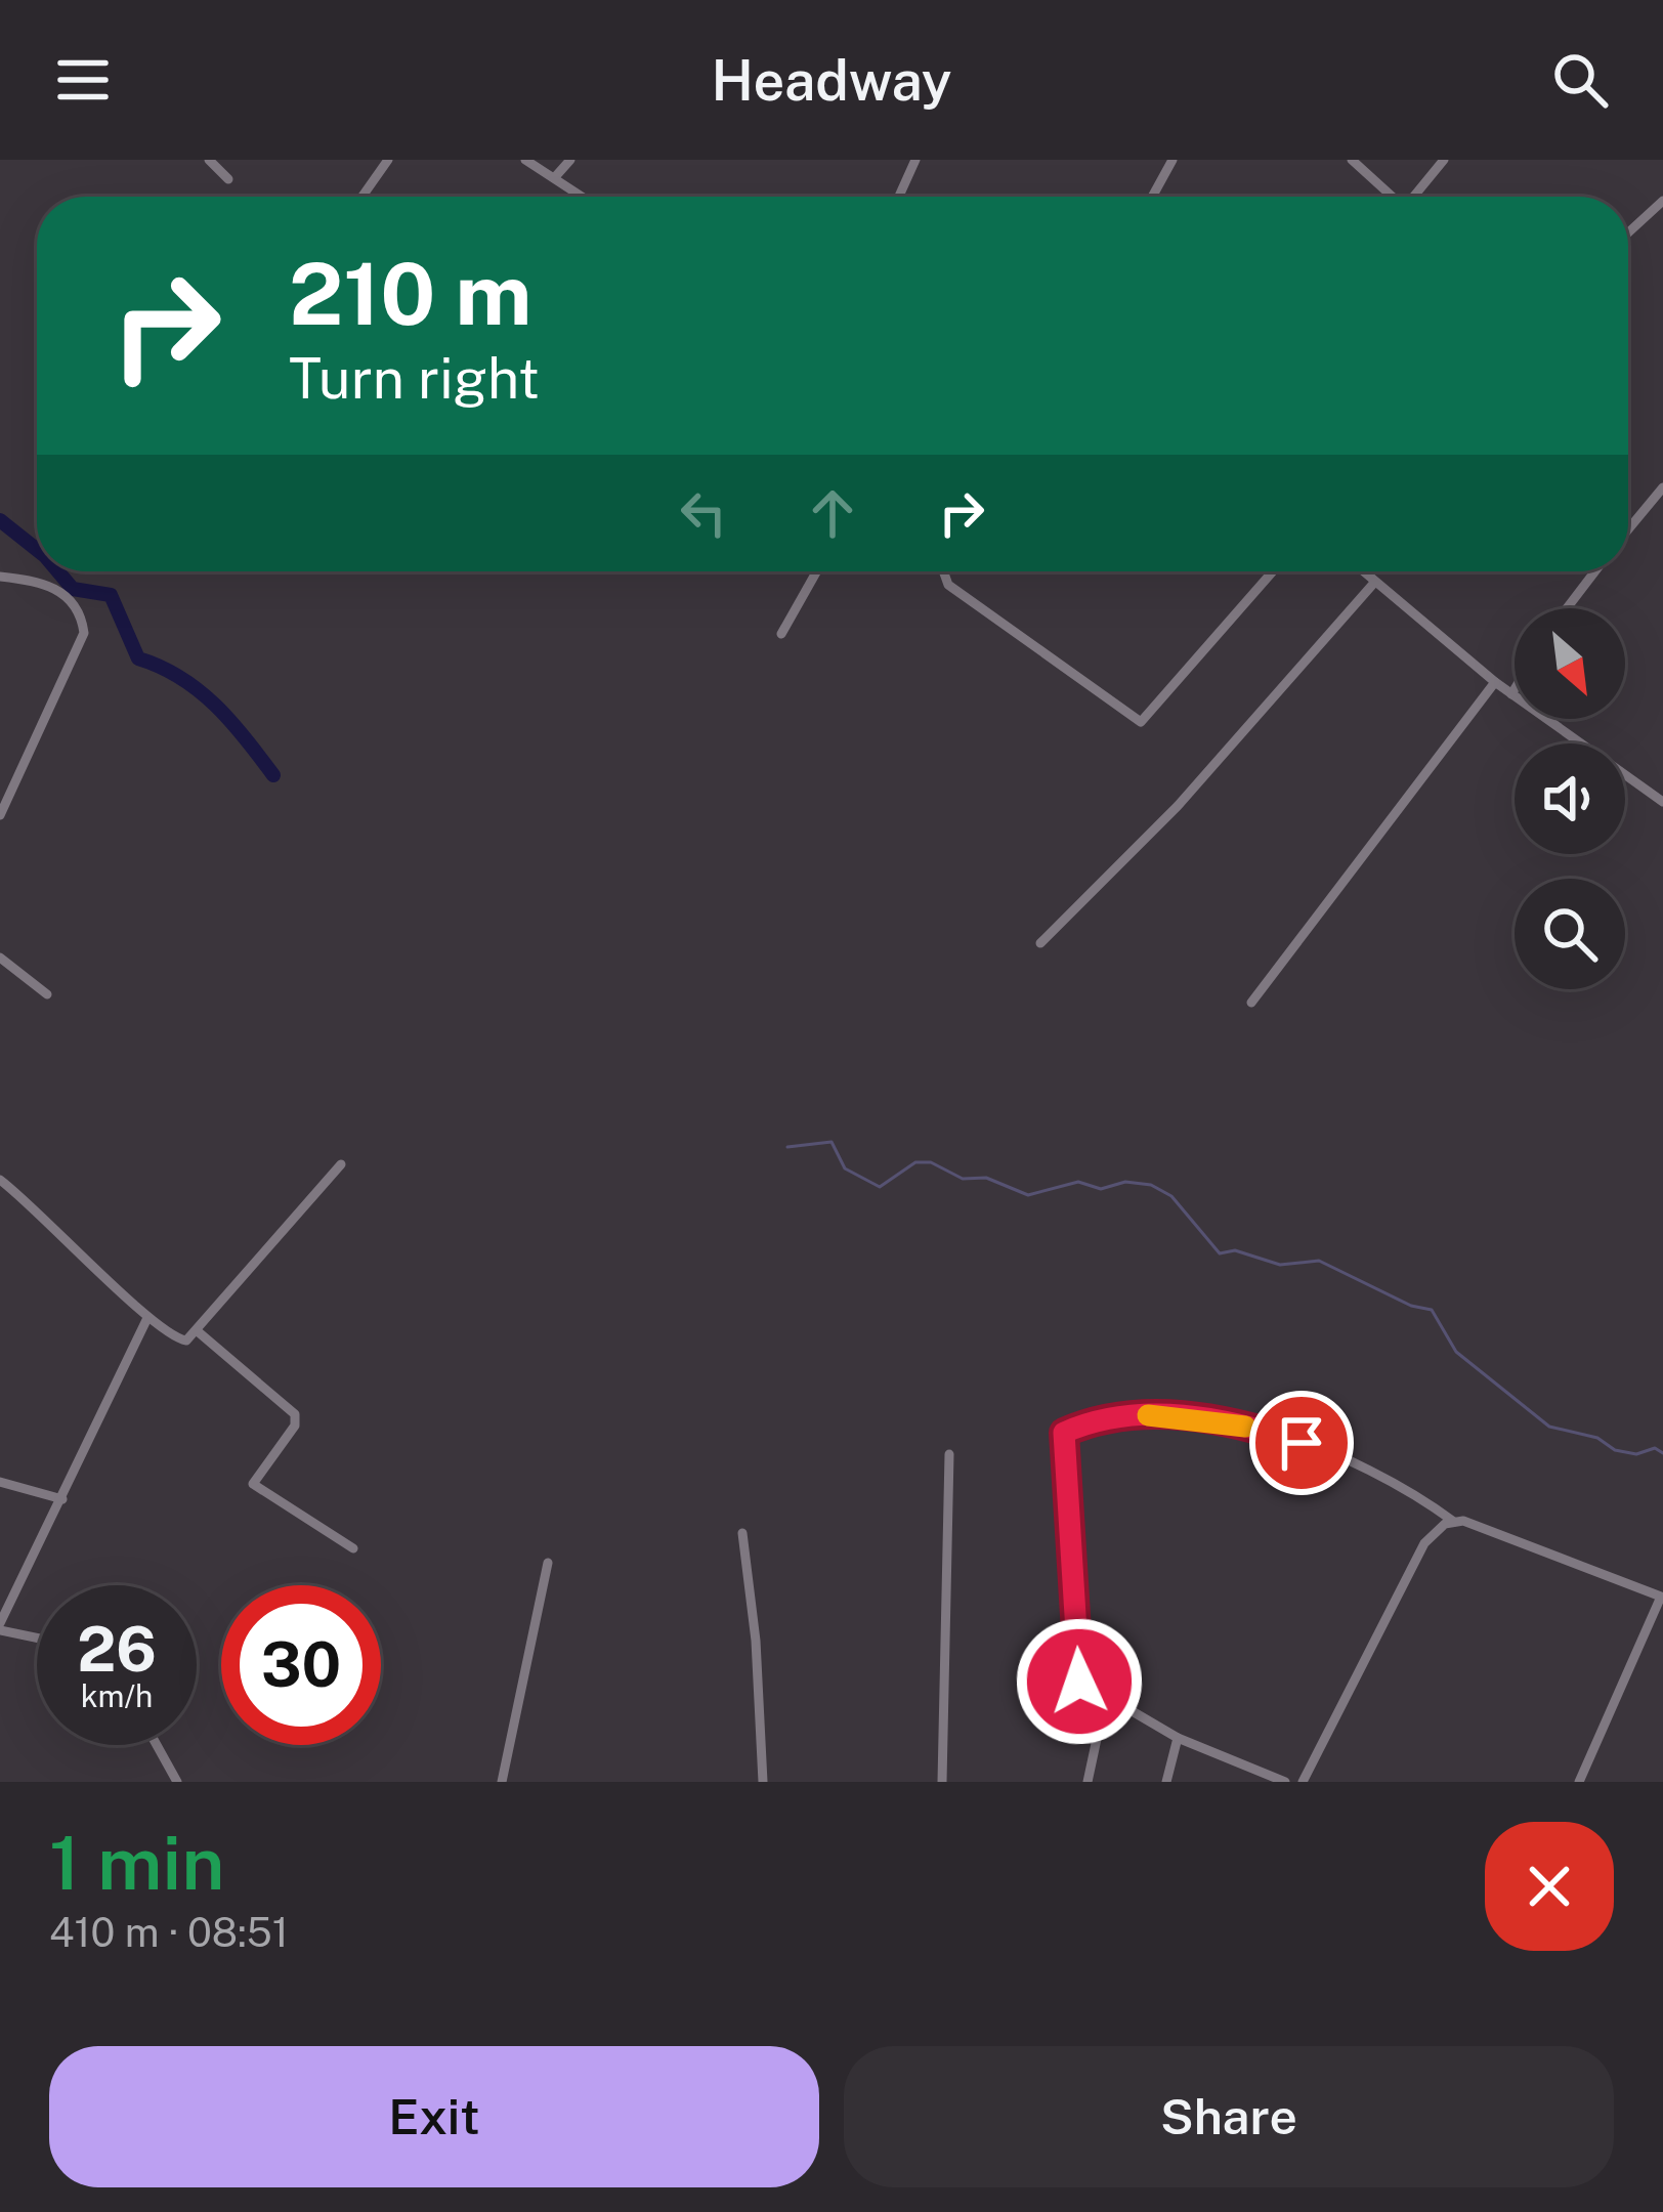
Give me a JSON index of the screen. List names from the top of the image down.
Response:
{
  "north": "bottom right",
  "page": {
    "header": "Headway",
    "turn": ["210 m", "Turn right"],
    "speed": "26 km/h",
    "limit": "30",
    "heading": ["1 min", "410 m · 08:51"],
    "buttons": ["Exit", "Share"]
  }
}
